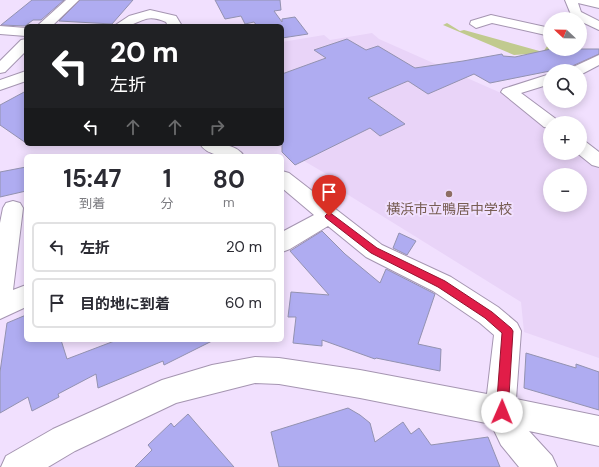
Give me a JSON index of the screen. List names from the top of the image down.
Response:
{
  "places": ["横浜市立鴨居中学校"],
  "north": "left",
  "page": {
    "map_buttons": ["+", "−"],
    "turn": ["20 m", "左折"],
    "eta": [
      "15:47",
      "到着",
      "1",
      "分",
      "80",
      "m"
    ],
    "list": [
      {
        "name": "左折",
        "value": "20 m"
      },
      {
        "name": "目的地に到着",
        "value": "60 m"
      }
    ]
  }
}
